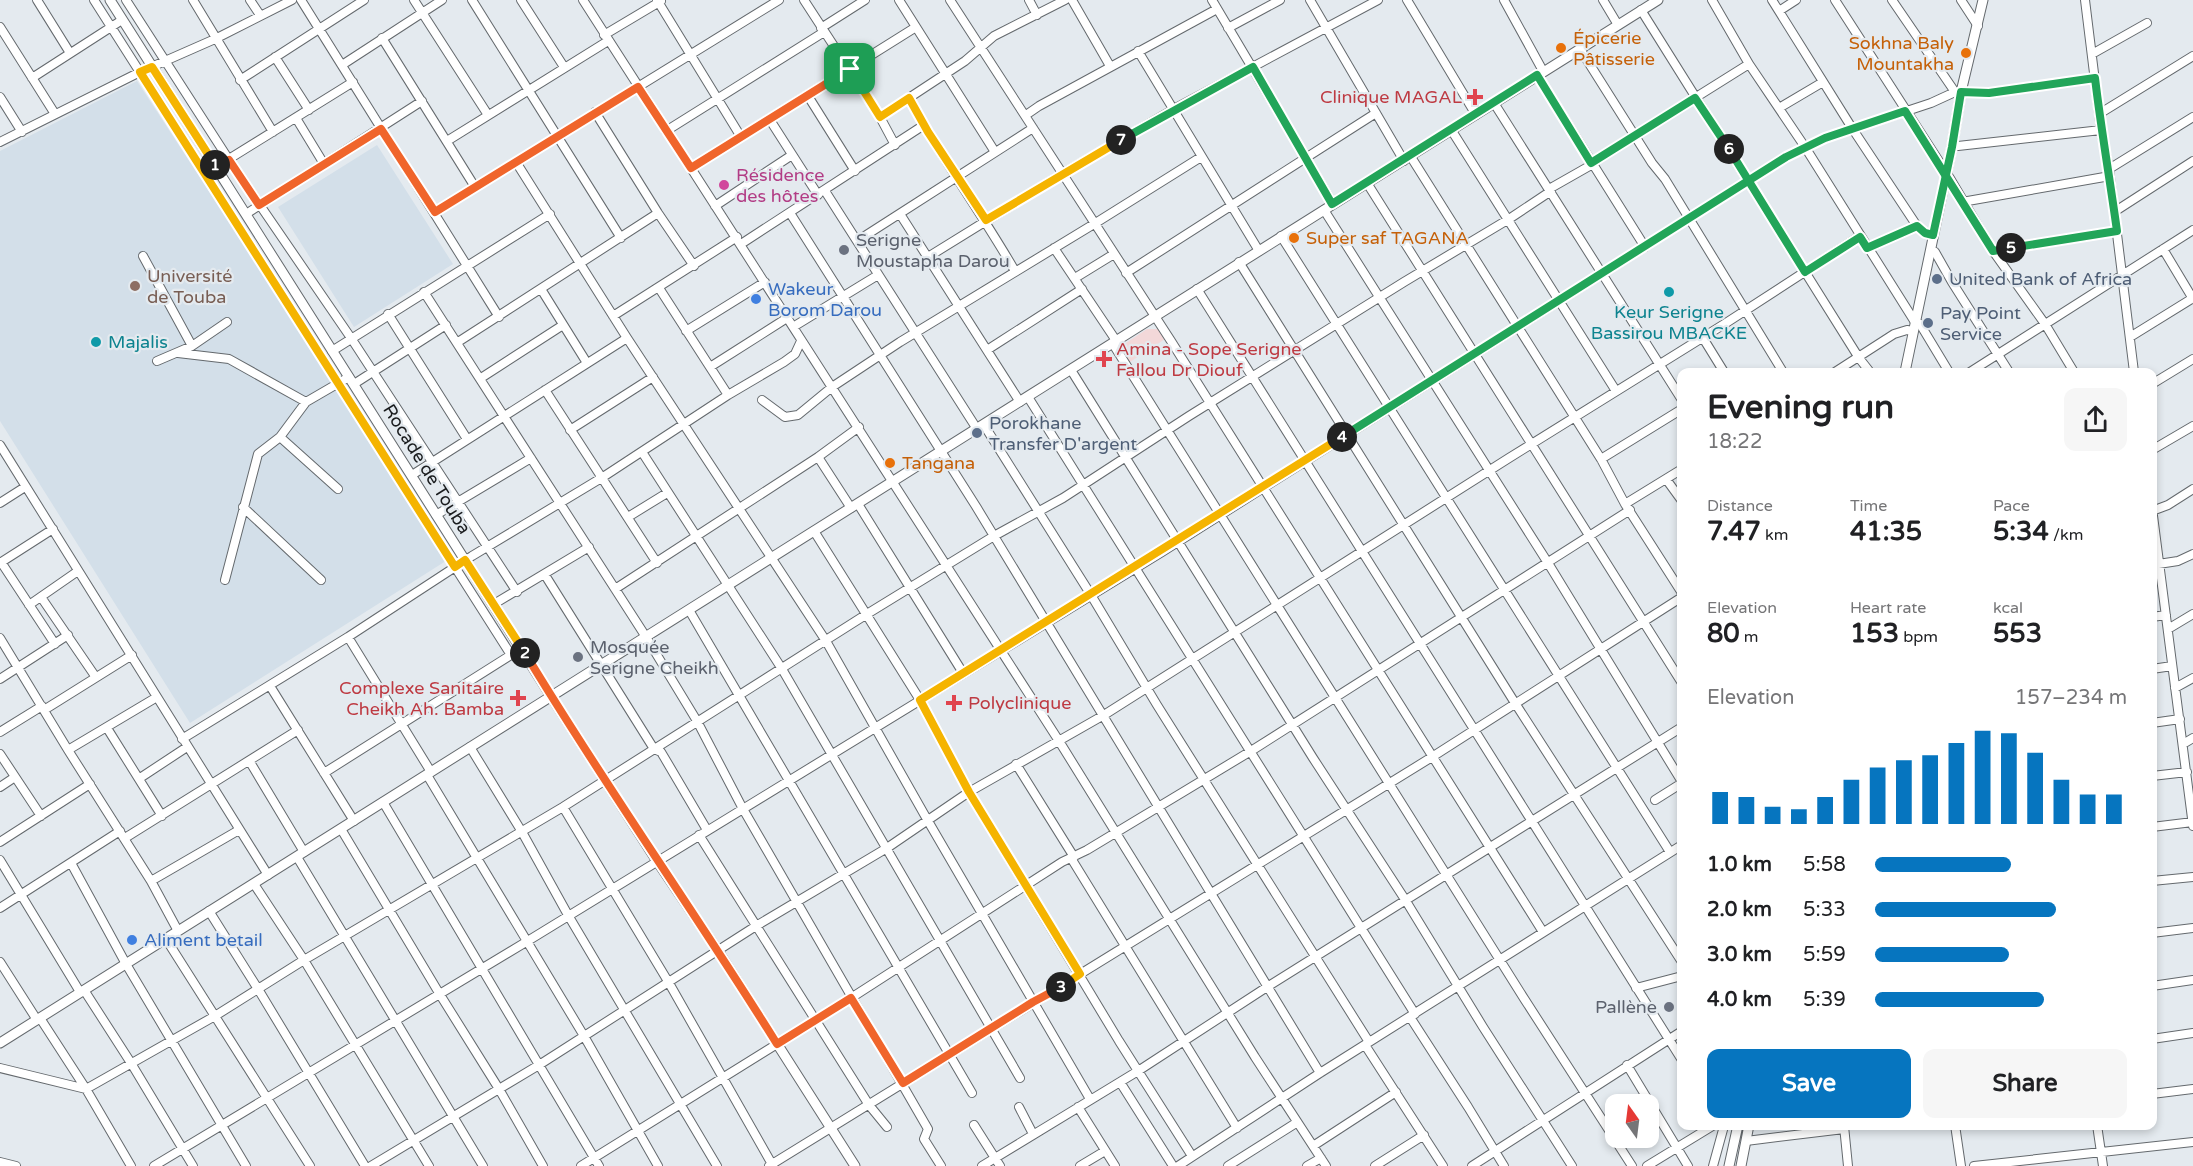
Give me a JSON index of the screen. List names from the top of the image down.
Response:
{
  "streets": {
    "main road": ["Rocade de Touba"]
  },
  "places": {
    "other": [
      "Épicerie Pâtisserie",
      "Sokhna Baly Mountakha",
      "Résidence des hôtes",
      "Super saf TAGANA",
      "Serigne Moustapha Darou",
      "United Bank of Africa",
      "Université de Touba",
      "Keur Serigne Bassirou MBACKE",
      "Wakeur Borom Darou",
      "Pay Point Service",
      "Majalis",
      "Porokhane Transfer D'argent",
      "Tangana",
      "Mosquée Serigne Cheikh",
      "Aliment betail",
      "Pallène"
    ],
    "health": [
      "Clinique MAGAL",
      "Amina - Sope Serigne Fallou Dr Diouf",
      "Complexe Sanitaire Cheikh Ah. Bamba",
      "Polyclinique"
    ]
  },
  "north": "top",
  "page": {
    "pins": [
      "7",
      "6",
      "1",
      "5",
      "4",
      "2",
      "3"
    ],
    "heading": ["Evening run", "18:22"],
    "stats": [
      ["Distance", "7.47 km"],
      ["Time", "41:35"],
      ["Pace", "5:34 /km"],
      ["Elevation", "80 m"],
      ["Heart rate", "153 bpm"],
      ["kcal", "553"]
    ],
    "chart": ["Elevation", "157–234 m"],
    "list": [
      {
        "name": "1.0 km",
        "note": "5:58"
      },
      {
        "name": "2.0 km",
        "note": "5:33"
      },
      {
        "name": "3.0 km",
        "note": "5:59"
      },
      {
        "name": "4.0 km",
        "note": "5:39"
      }
    ],
    "buttons": ["Save", "Share"]
  }
}
